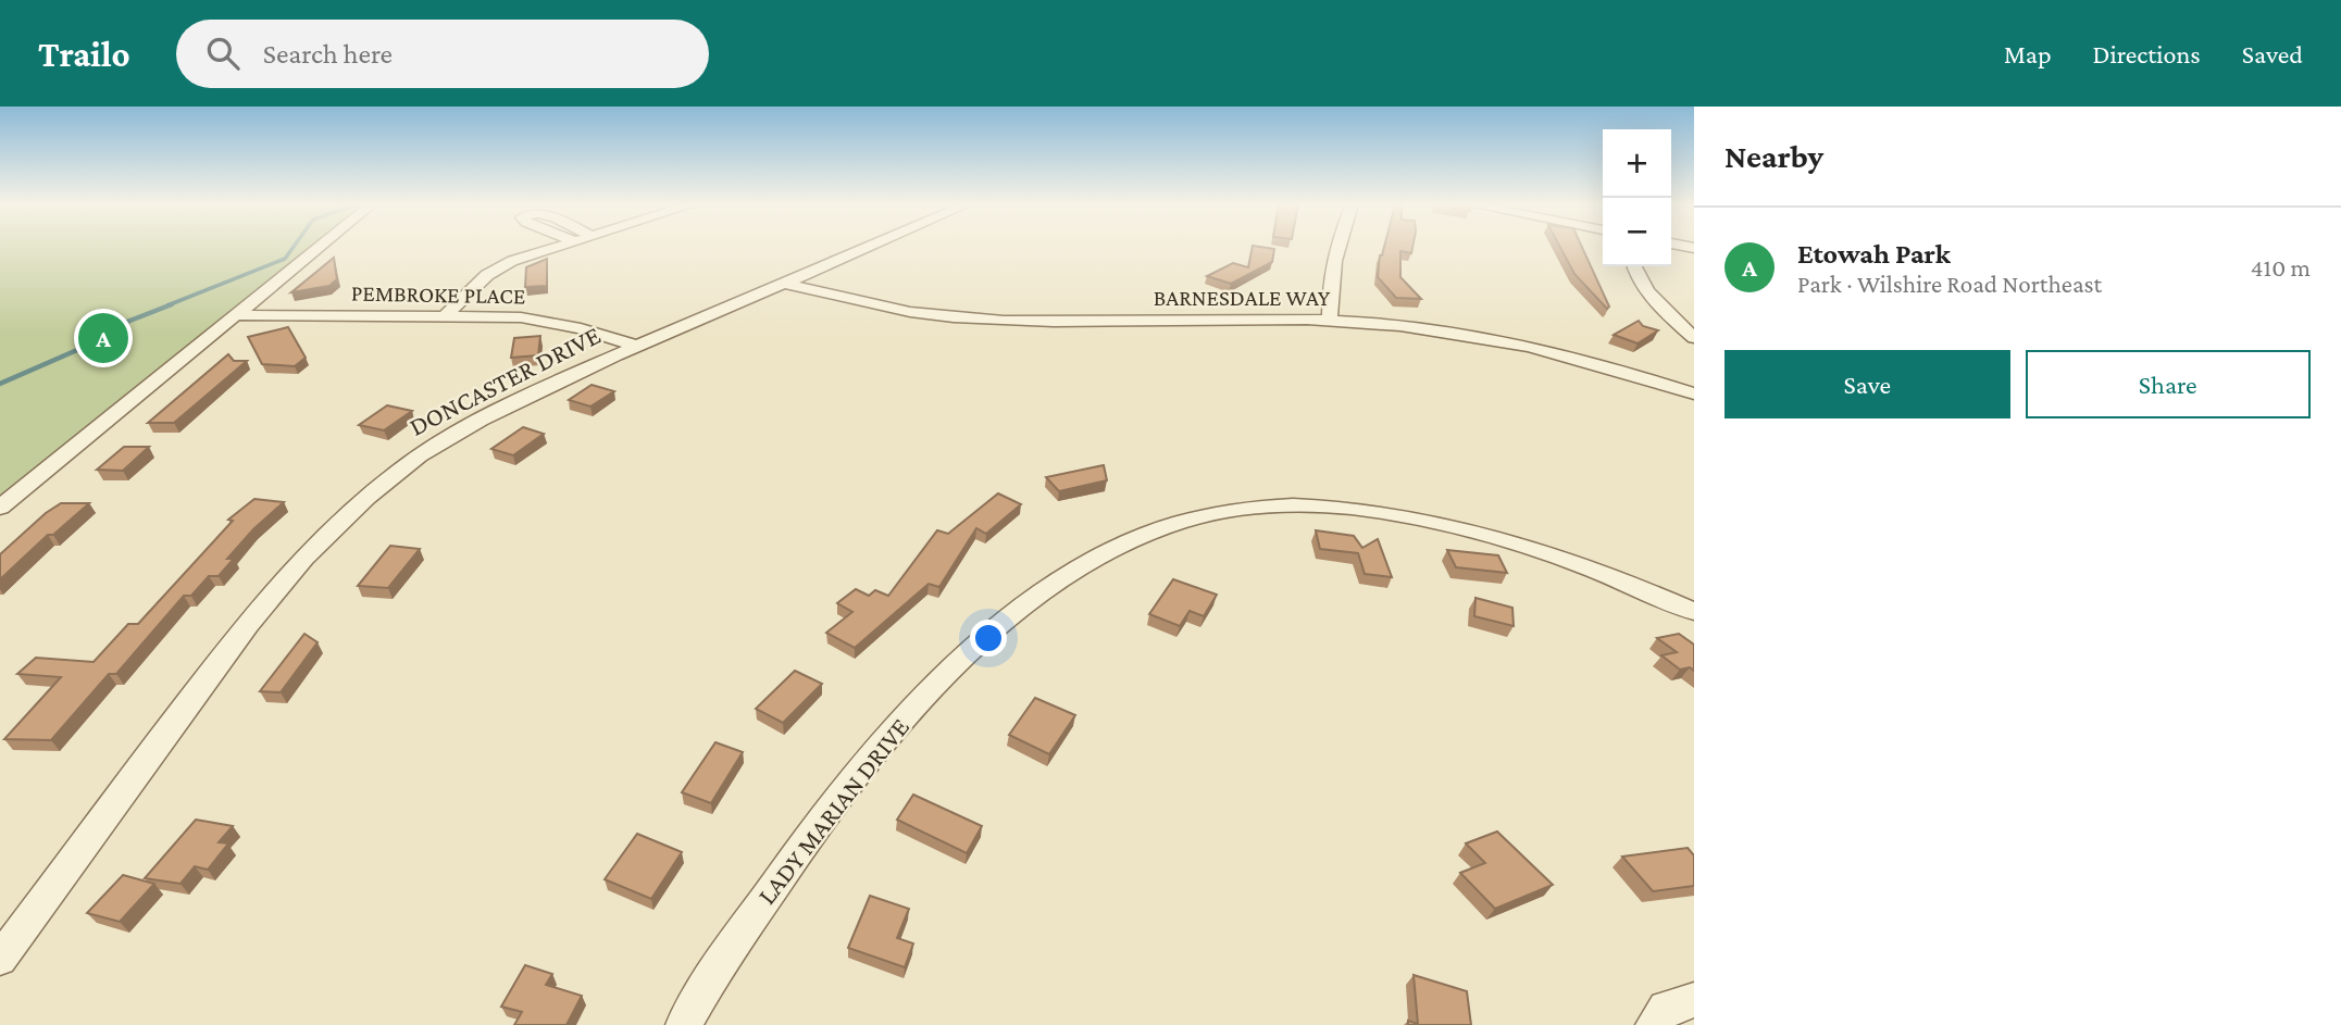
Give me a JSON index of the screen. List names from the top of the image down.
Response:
{
  "streets": {
    "street": [
      "PEMBROKE PLACE",
      "BARNESDALE WAY",
      "DONCASTER DRIVE",
      "LADY MARIAN DRIVE"
    ]
  },
  "crossings": [
    ["PEMBROKE PLACE", "DONCASTER DRIVE"],
    ["BARNESDALE WAY", "DONCASTER DRIVE"]
  ],
  "page": {
    "header": "Trailo",
    "search": "Search here",
    "nav": ["Map", "Directions", "Saved"],
    "heading": "Nearby",
    "map_buttons": ["+", "−"],
    "list": [
      {
        "mark": "A",
        "name": "Etowah Park",
        "note": "Park · Wilshire Road Northeast",
        "value": "410 m"
      }
    ],
    "pins": "A",
    "buttons": ["Save", "Share"]
  }
}
